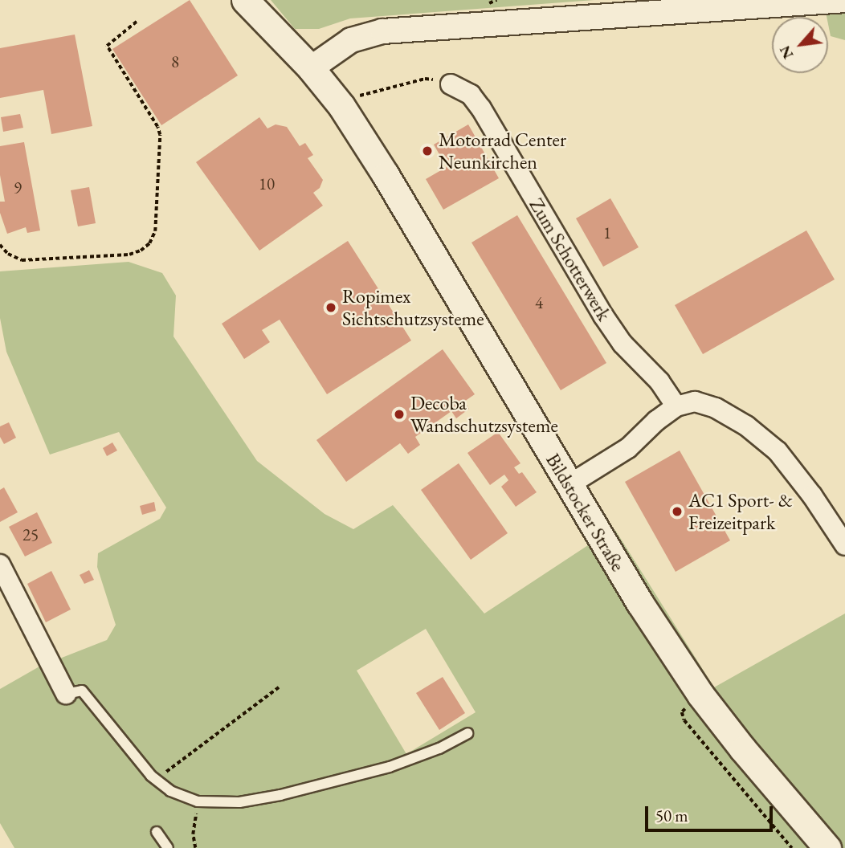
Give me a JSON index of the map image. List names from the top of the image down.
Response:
{
  "streets": {
    "main road": ["Bildstocker Straße"],
    "street": ["Zum Schotterwerk"]
  },
  "places": [
    "Motorrad Center Neunkirchen",
    "Ropimex Sichtschutzsysteme",
    "Decoba Wandschutzsysteme",
    "AC1 Sport- & Freizeitpark"
  ],
  "house_numbers": [
    "8",
    "10",
    "9",
    "1",
    "4",
    "25"
  ],
  "scale_bar": "50 m",
  "north": "bottom left"
}
